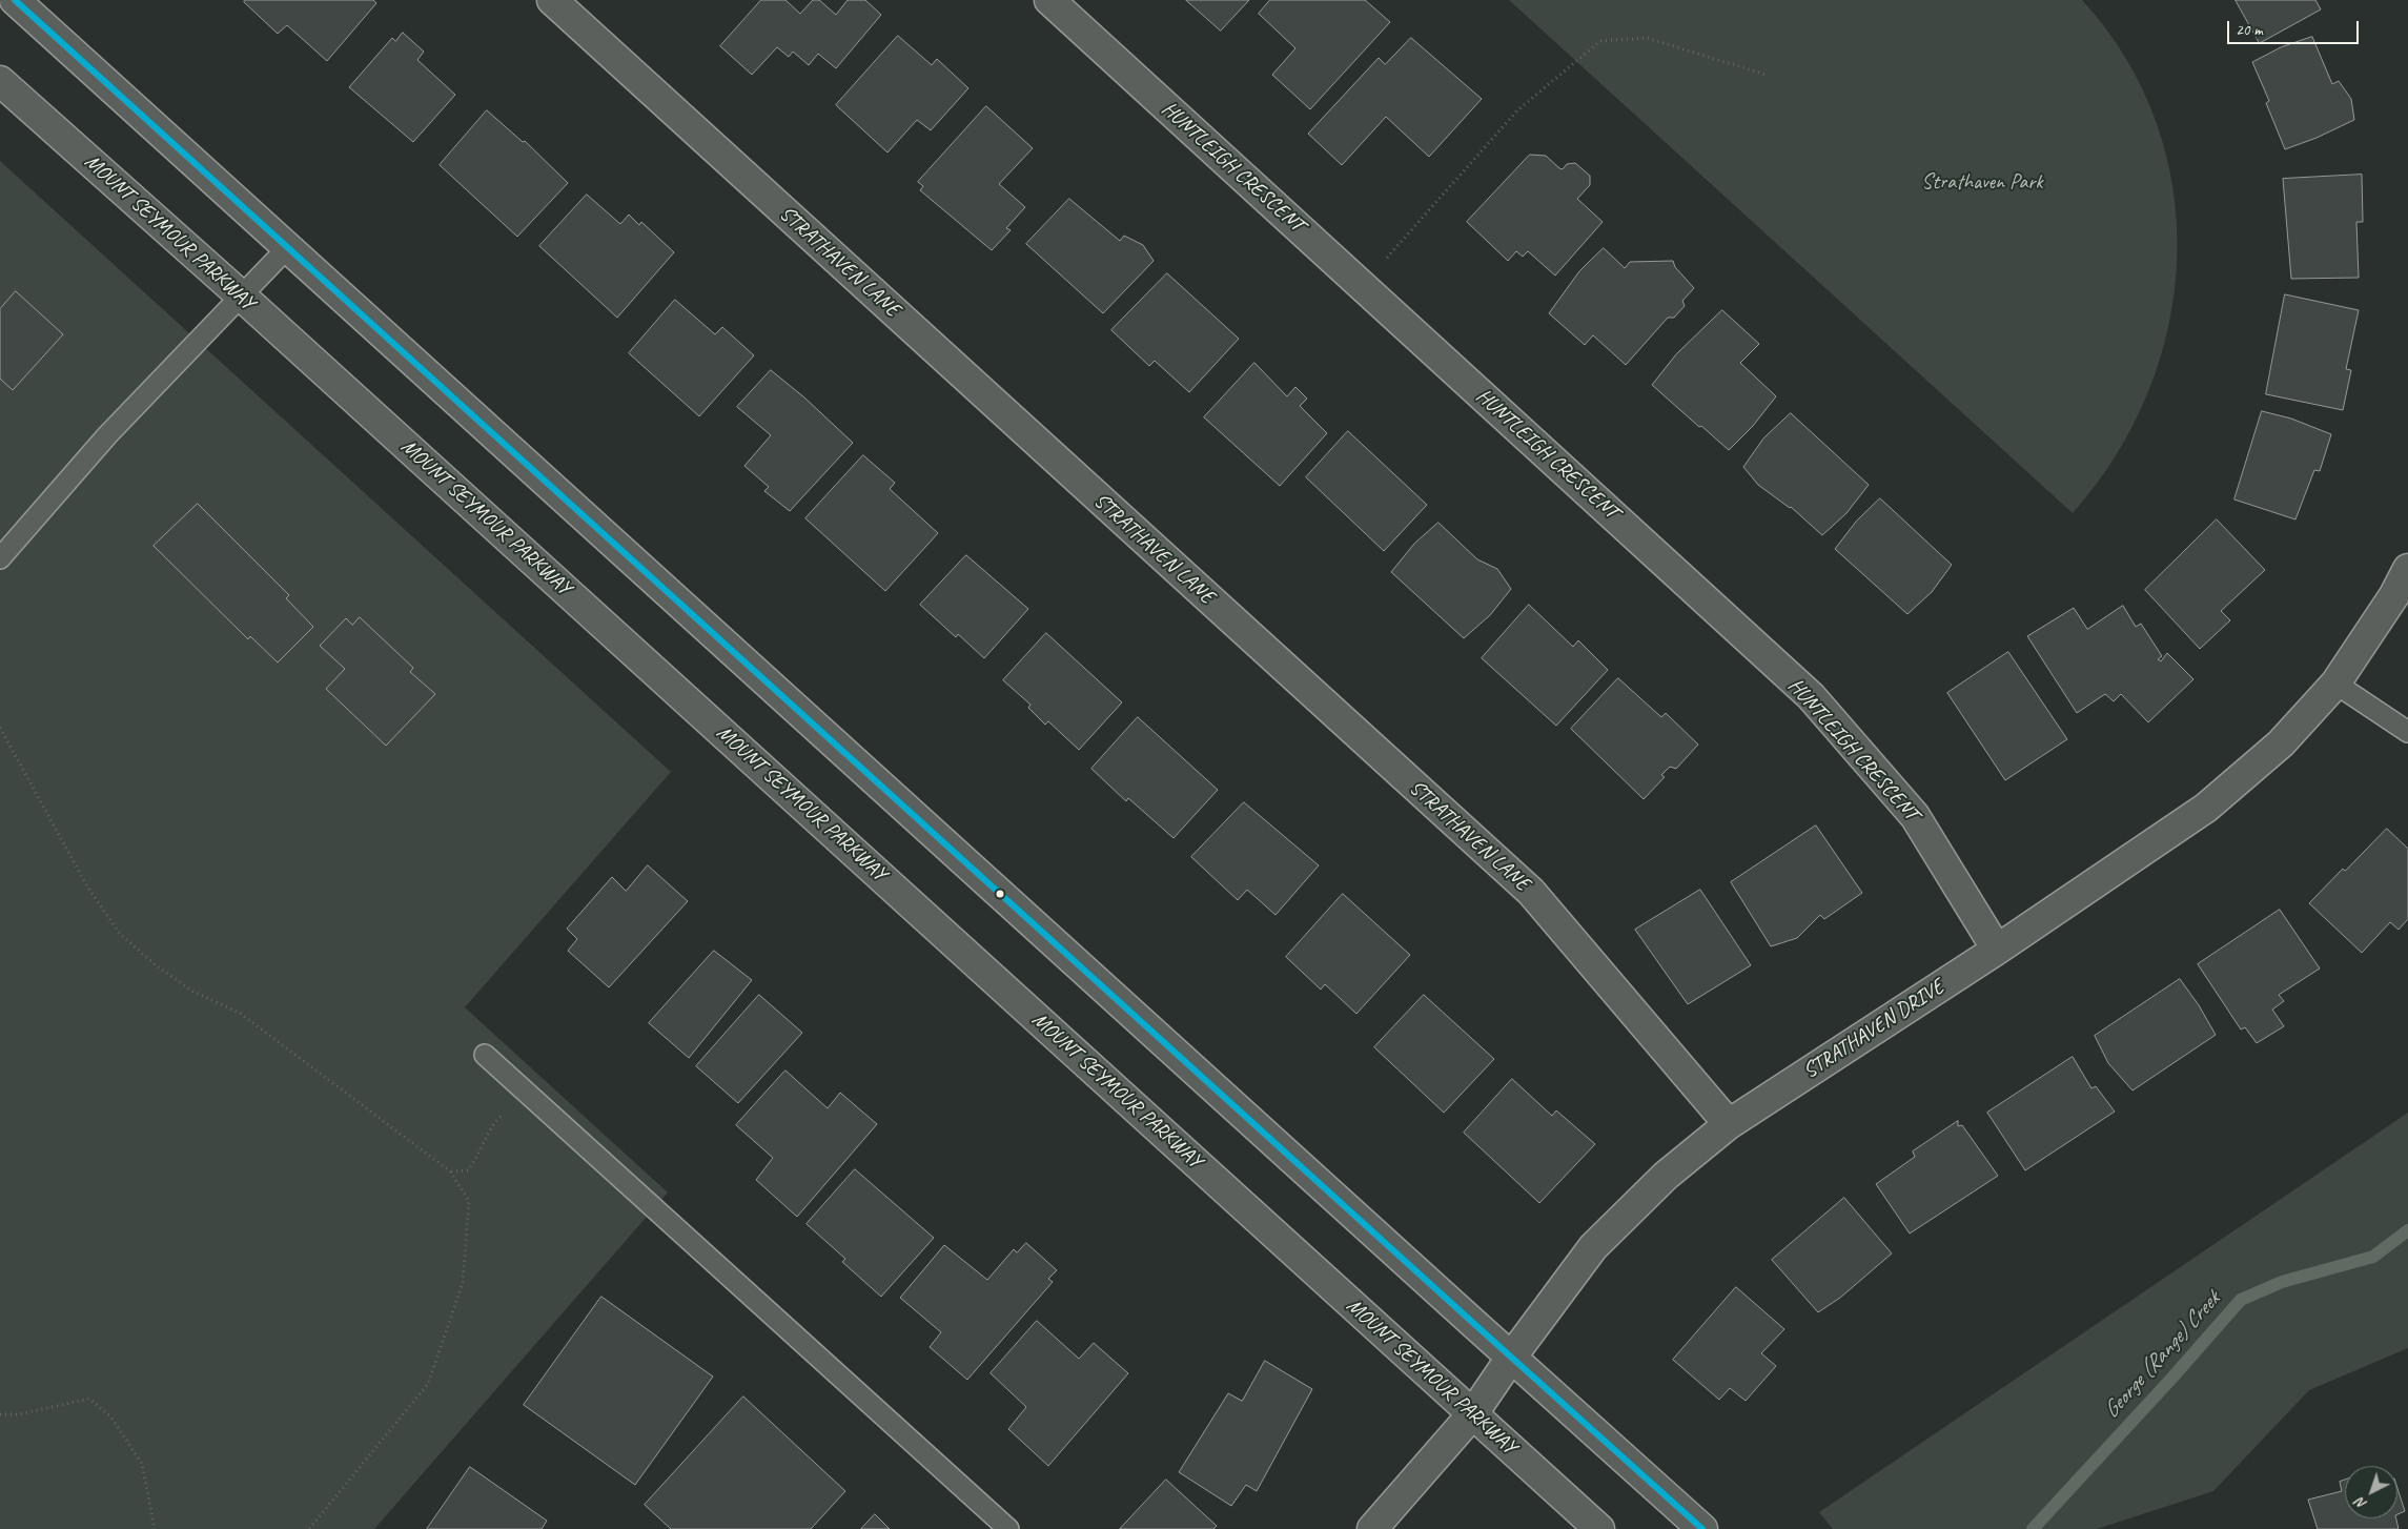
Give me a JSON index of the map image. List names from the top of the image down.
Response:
{
  "streets": {
    "main road": [
      "HUNTLEIGH CRESCENT",
      "MOUNT SEYMOUR PARKWAY",
      "STRATHAVEN LANE",
      "STRATHAVEN DRIVE"
    ]
  },
  "crossings": [
    ["HUNTLEIGH CRESCENT", "STRATHAVEN DRIVE"],
    ["MOUNT SEYMOUR PARKWAY", "STRATHAVEN DRIVE"],
    ["STRATHAVEN LANE", "STRATHAVEN DRIVE"]
  ],
  "water": ["George (Range) Creek"],
  "parks": ["Strathaven Park"],
  "scale_bar": "20 m",
  "north": "bottom left"
}
